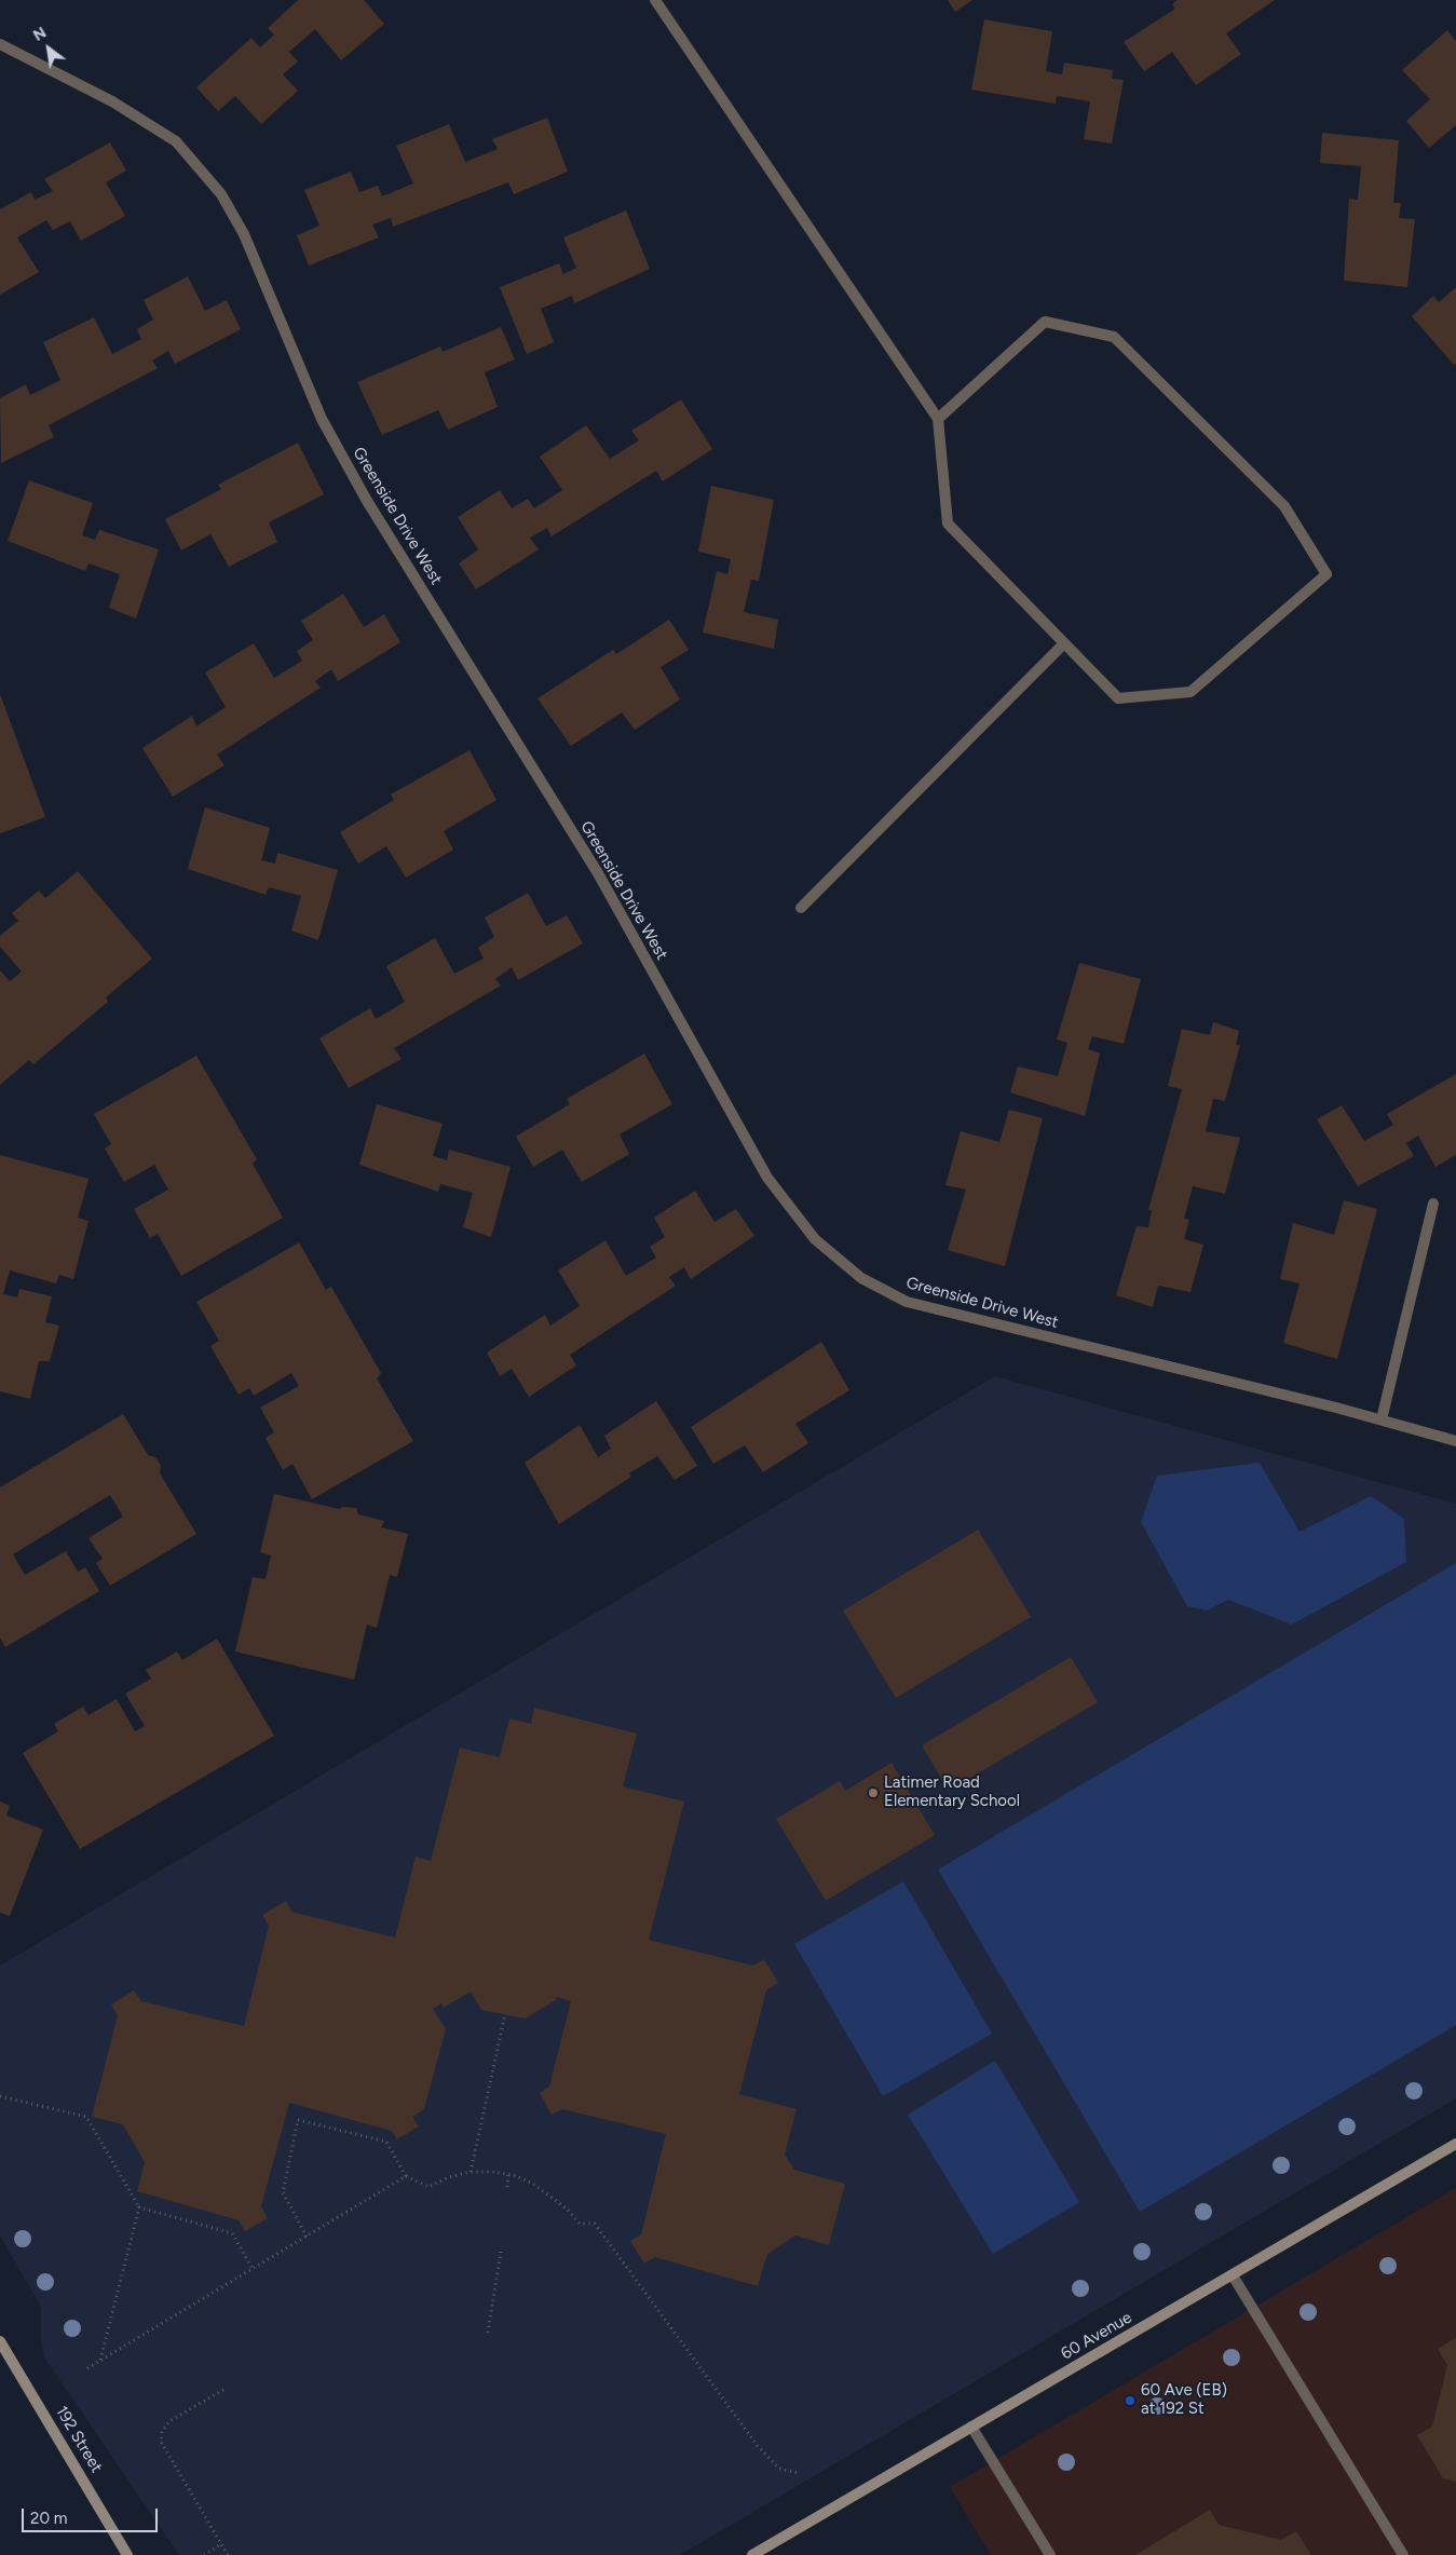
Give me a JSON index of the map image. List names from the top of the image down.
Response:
{
  "streets": {
    "street": ["Greenside Drive West", "60 Avenue", "192 Street"]
  },
  "places": ["Latimer Road Elementary School", "60 Ave (EB) at 192 St"],
  "scale_bar": "20 m",
  "north": "top left"
}
